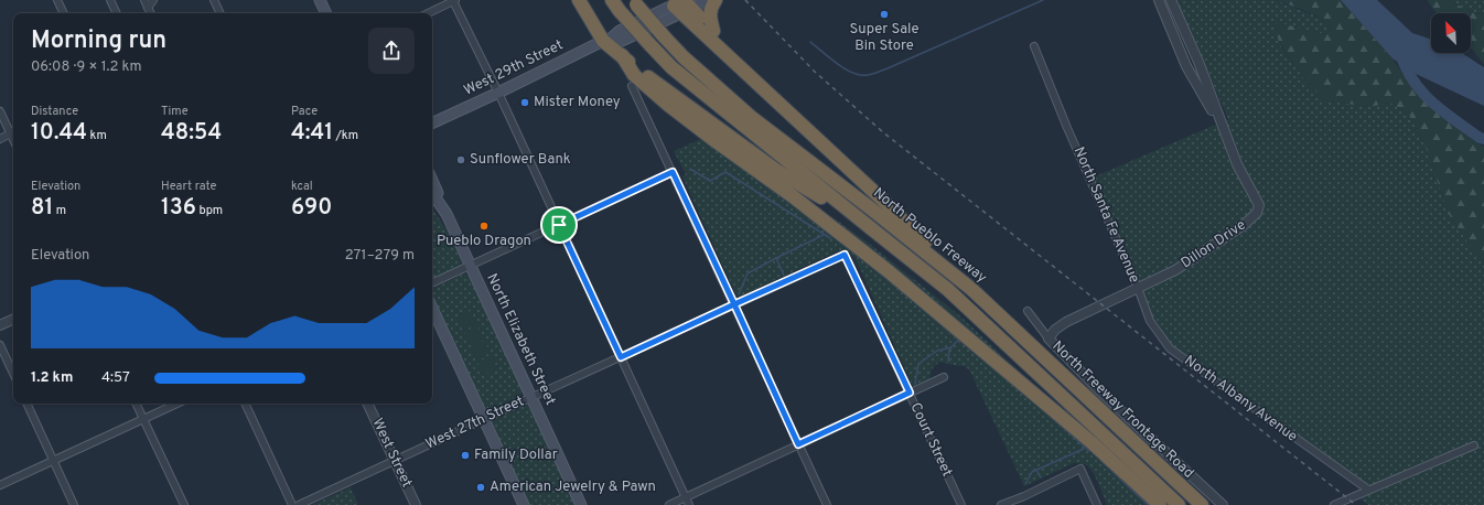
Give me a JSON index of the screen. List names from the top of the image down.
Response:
{
  "streets": {
    "highway": ["North Pueblo Freeway"],
    "main road": ["West 29th Street", "North Elizabeth Street"],
    "street": [
      "North Santa Fe Avenue",
      "Dillon Drive",
      "North Albany Avenue",
      "North Freeway Frontage Road",
      "West 27th Street",
      "Court Street",
      "West Street"
    ]
  },
  "crossings": [
    ["North Santa Fe Avenue", "Dillon Drive"],
    ["North Santa Fe Avenue", "North Albany Avenue"],
    ["North Santa Fe Avenue", "North Freeway Frontage Road"],
    ["Dillon Drive", "North Albany Avenue"],
    ["North Elizabeth Street", "West 27th Street"],
    ["West 27th Street", "Court Street"],
    ["West 27th Street", "West Street"]
  ],
  "places": [
    "Super Sale Bin Store",
    "Mister Money",
    "Sunflower Bank",
    "Pueblo Dragon",
    "Family Dollar",
    "American Jewelry & Pawn"
  ],
  "north": "top left",
  "page": {
    "heading": ["Morning run", "06:08 · 9 × 1.2 km"],
    "stats": [
      ["Distance", "10.44 km"],
      ["Time", "48:54"],
      ["Pace", "4:41 /km"],
      ["Elevation", "81 m"],
      ["Heart rate", "136 bpm"],
      ["kcal", "690"]
    ],
    "chart": ["Elevation", "271–279 m"],
    "list": [
      {
        "name": "1.2 km",
        "note": "4:57"
      }
    ]
  }
}
